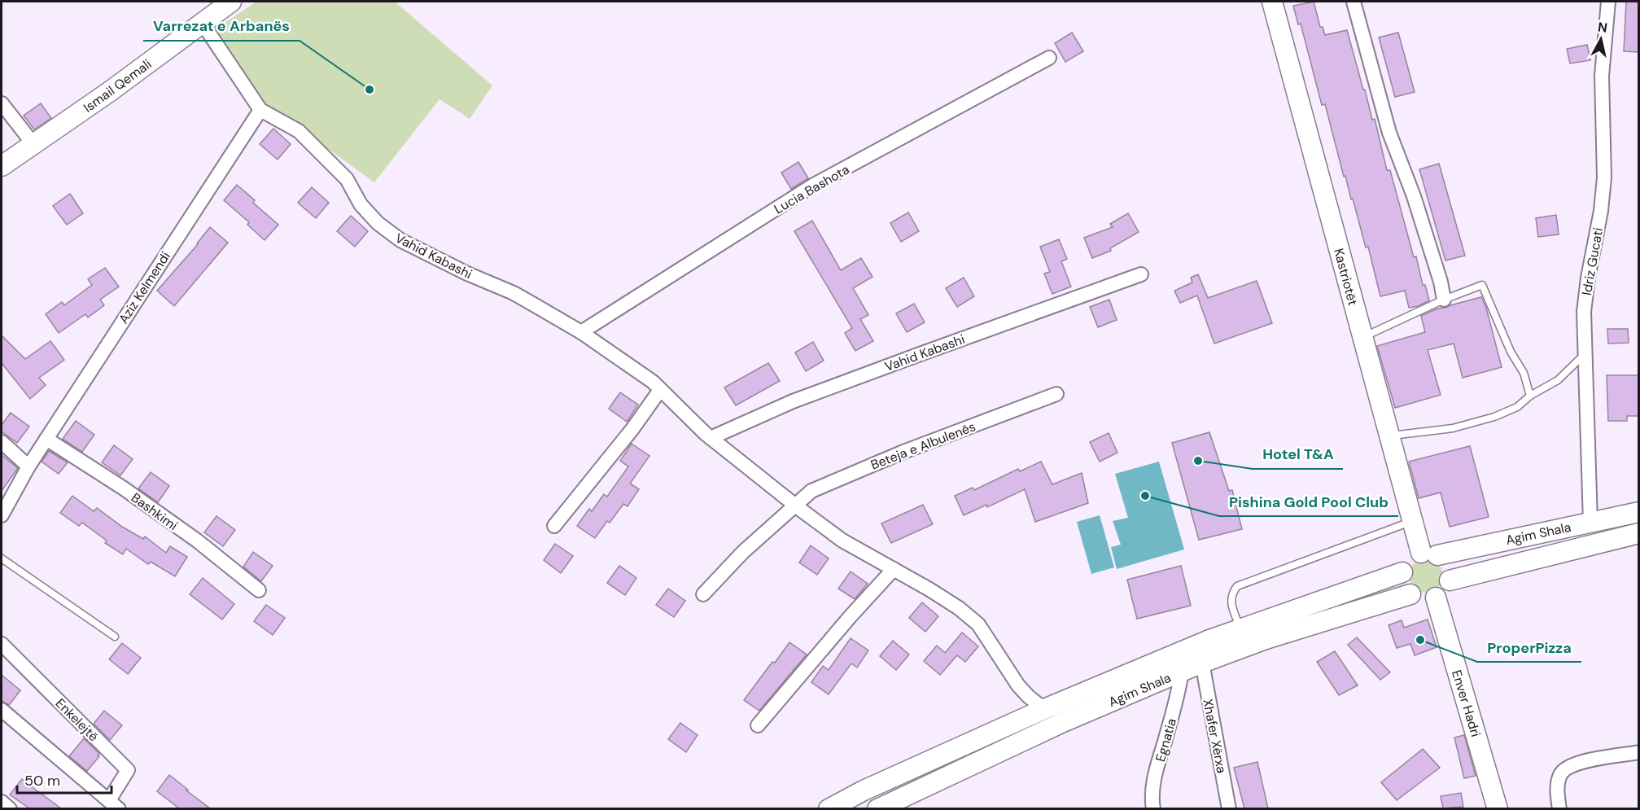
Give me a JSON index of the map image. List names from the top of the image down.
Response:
{
  "streets": {
    "main road": [
      "Ismail Qemali",
      "Kastriotët",
      "Agim Shala",
      "Enver Hadri"
    ],
    "street": [
      "Lucia Bashota",
      "Vahid Kabashi",
      "Idriz Gucati",
      "Aziz Kelmendi",
      "Beteja e Albulenës",
      "Bashkimi",
      "Enkelejtë",
      "Xhafer Xërxa",
      "Egnatia"
    ]
  },
  "crossings": [
    ["Ismail Qemali", "Vahid Kabashi"],
    ["Lucia Bashota", "Vahid Kabashi"],
    ["Vahid Kabashi", "Aziz Kelmendi"],
    ["Vahid Kabashi", "Beteja e Albulenës"],
    ["Idriz Gucati", "Agim Shala"],
    ["Kastriotët", "Agim Shala"],
    ["Kastriotët", "Enver Hadri"],
    ["Aziz Kelmendi", "Bashkimi"],
    ["Agim Shala", "Enver Hadri"],
    ["Agim Shala", "Xhafer Xërxa"],
    ["Agim Shala", "Egnatia"]
  ],
  "places": [
    "Varrezat e Arbanës",
    "Hotel T&A",
    "Pishina Gold Pool Club",
    "ProperPizza"
  ],
  "scale_bar": "50 m",
  "north": "top"
}
